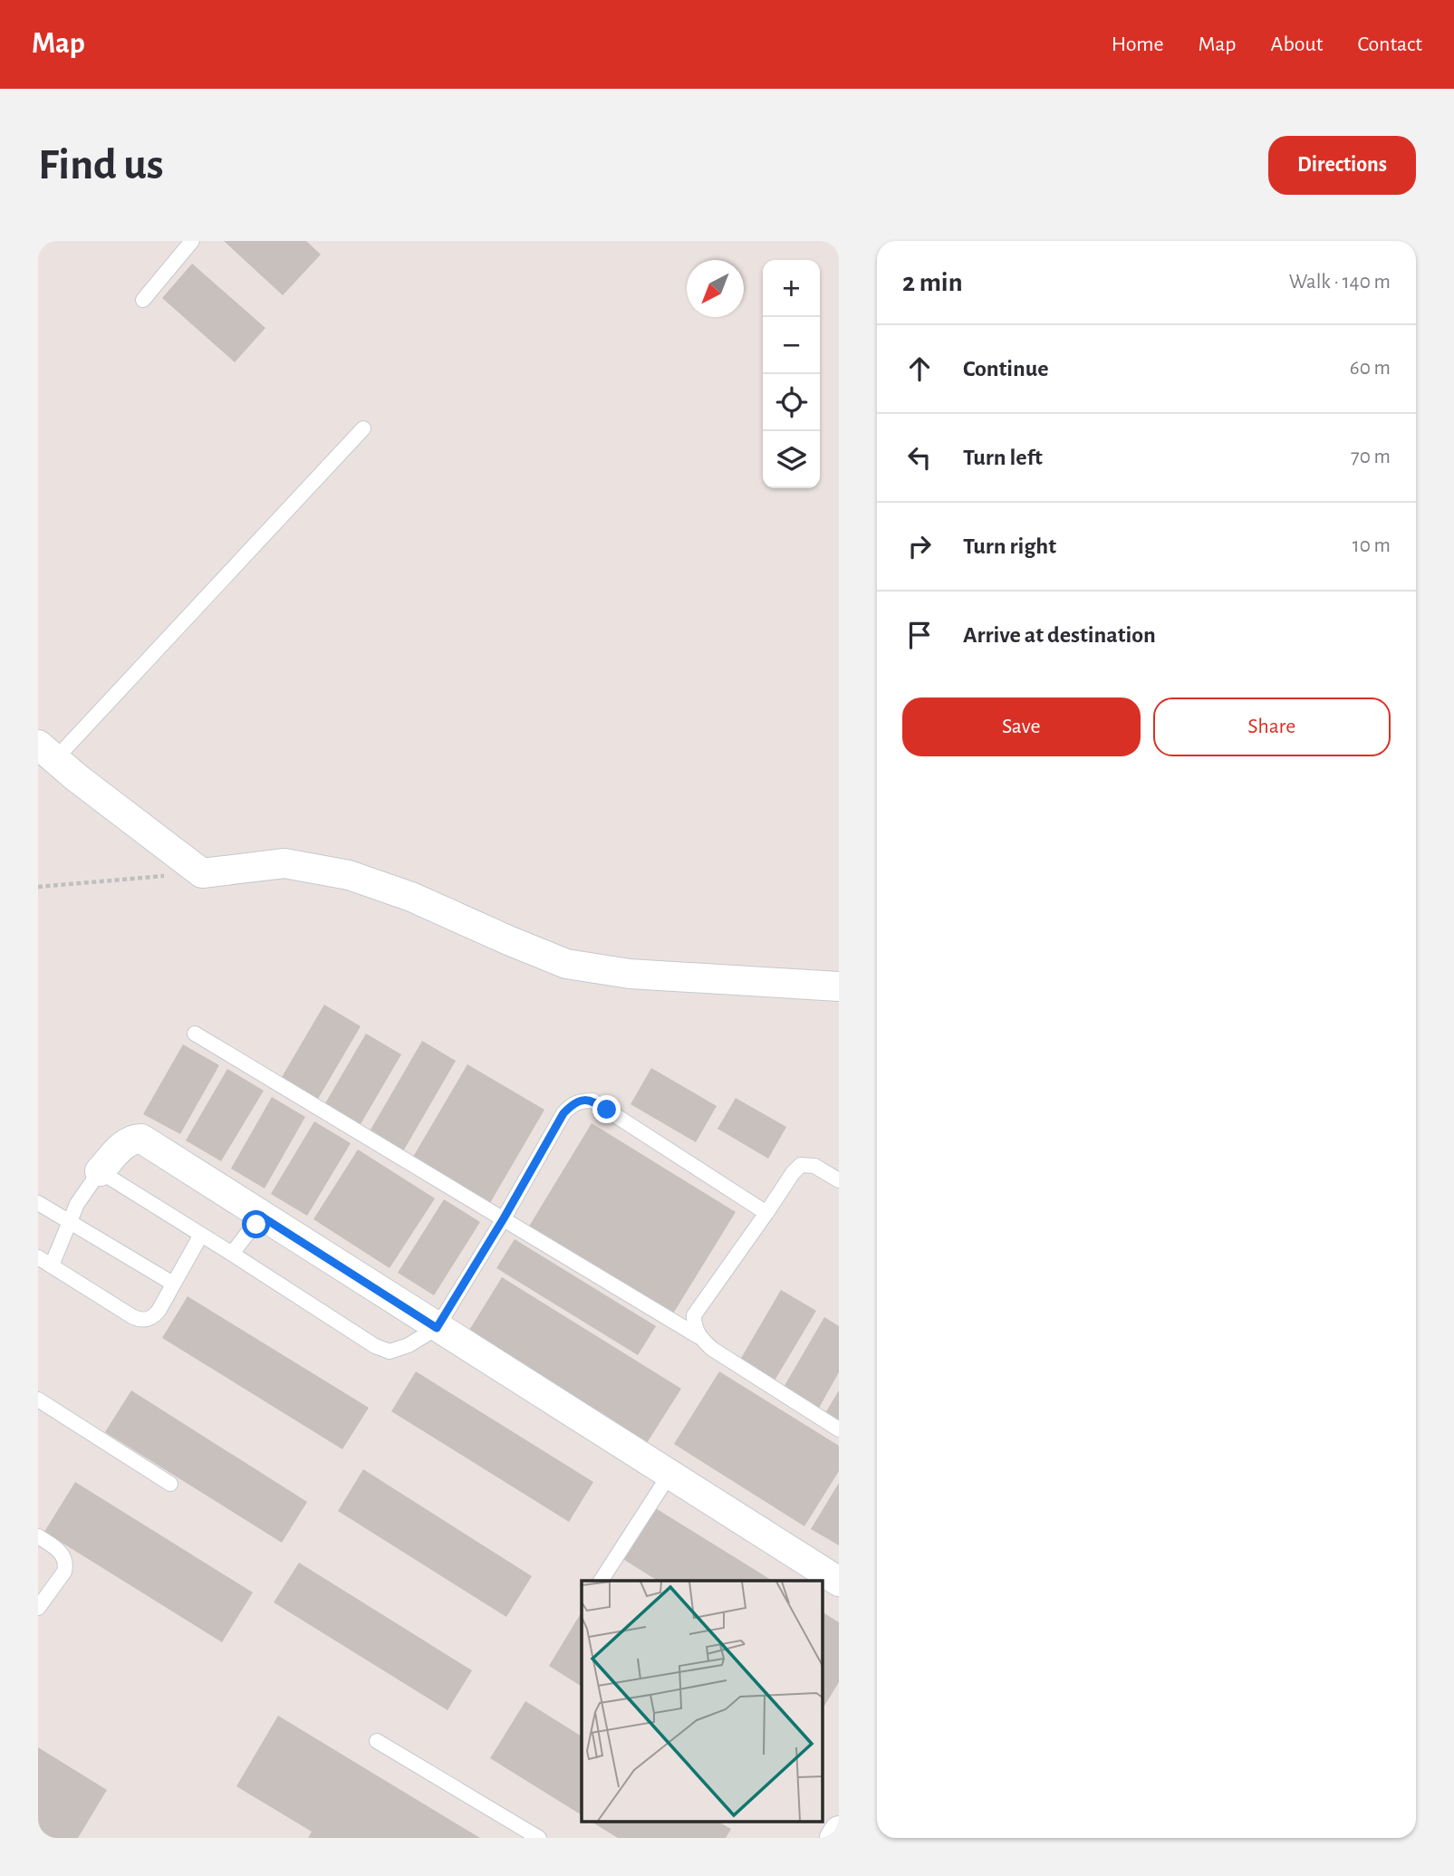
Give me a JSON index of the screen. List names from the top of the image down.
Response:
{
  "north": "bottom left",
  "page": {
    "header": "Map",
    "nav": [
      "Home",
      "Map",
      "About",
      "Contact"
    ],
    "buttons": [
      "Directions",
      ["Save", "Share"]
    ],
    "title": "Find us",
    "heading": ["2 min", "Walk · 140 m"],
    "map_buttons": ["+", "−"],
    "list": [
      ["Continue", "60 m"],
      ["Turn left", "70 m"],
      ["Turn right", "10 m"],
      "Arrive at destination"
    ]
  }
}
